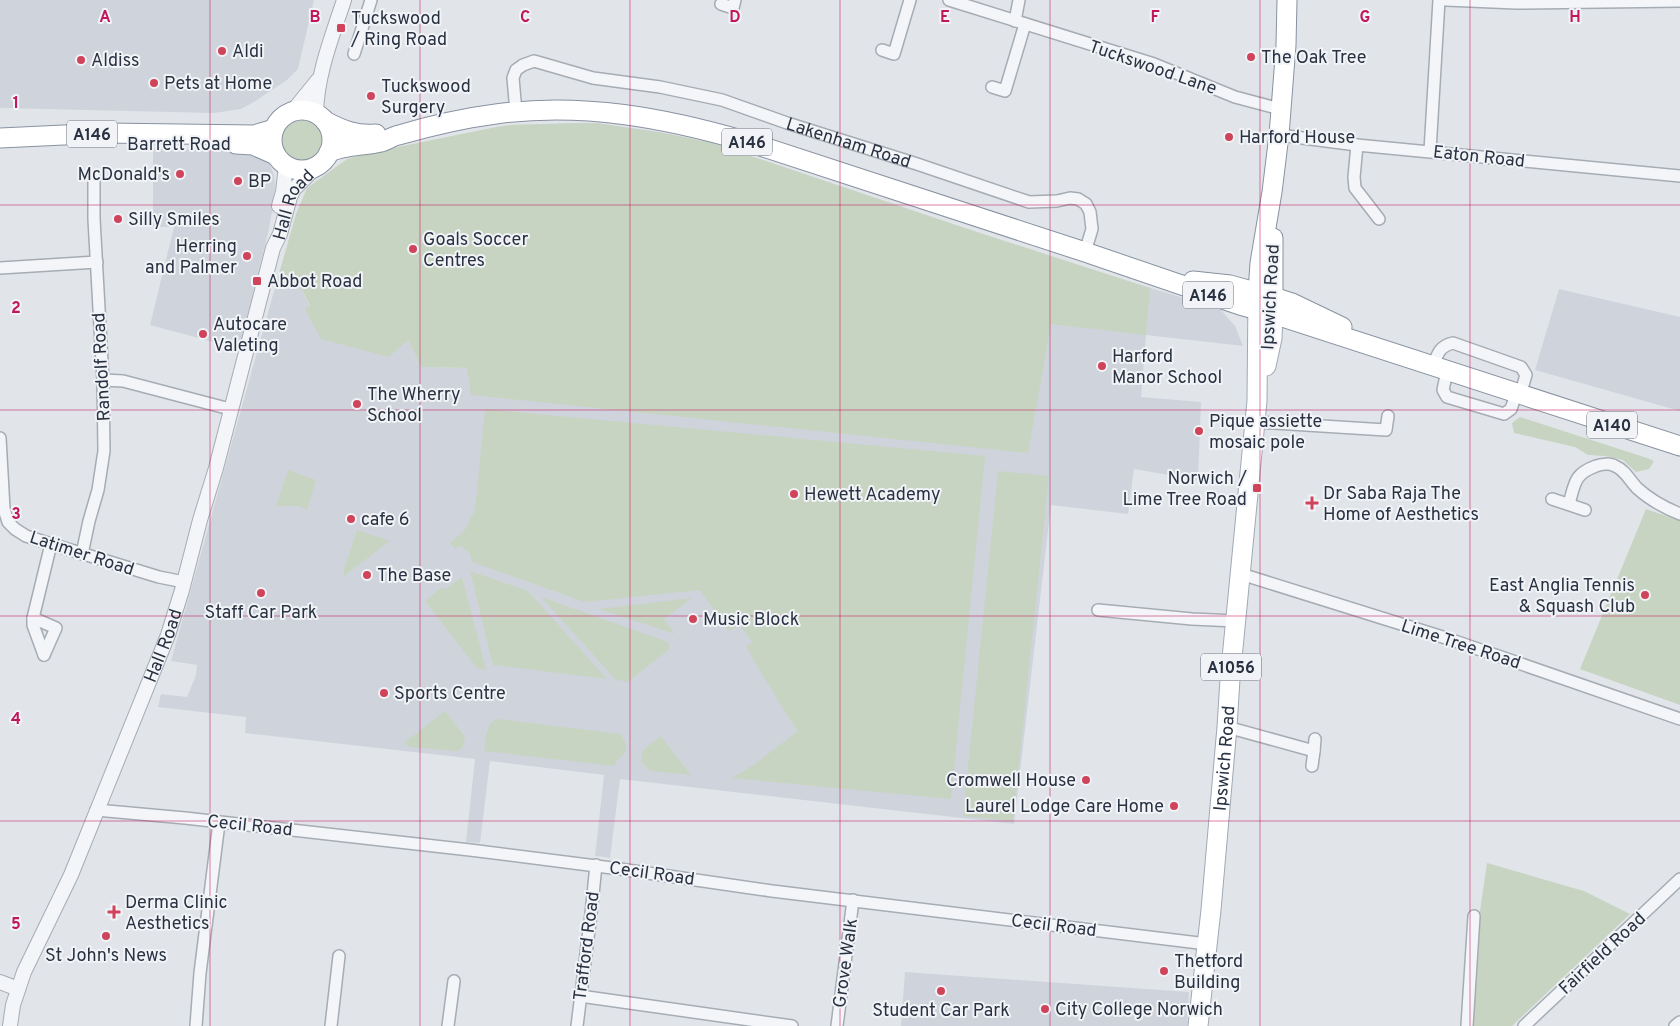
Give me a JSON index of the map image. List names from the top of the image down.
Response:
{
  "streets": {
    "main road": [
      "A146",
      "Lakenham Road",
      "Barrett Road",
      "Hall Road",
      "Ipswich Road",
      "A140",
      "A1056"
    ],
    "street": [
      "Tuckswood Lane",
      "Eaton Road",
      "Randolf Road",
      "Latimer Road",
      "Lime Tree Road",
      "Cecil Road",
      "Trafford Road",
      "Fairfield Road",
      "Grove Walk"
    ]
  },
  "crossings": [
    ["Tuckswood Lane", "Ipswich Road"],
    ["A146", "Lakenham Road"],
    ["A146", "Barrett Road"],
    ["A146", "Hall Road"],
    ["Lakenham Road", "Barrett Road"],
    ["Lakenham Road", "Hall Road"],
    ["Lakenham Road", "Ipswich Road"],
    ["Lakenham Road", "A140"],
    ["Barrett Road", "Hall Road"],
    ["Eaton Road", "Ipswich Road"],
    ["Hall Road", "Latimer Road"],
    ["Hall Road", "Cecil Road"],
    ["Ipswich Road", "A140"],
    ["Ipswich Road", "Lime Tree Road"],
    ["Ipswich Road", "Cecil Road"],
    ["Randolf Road", "Latimer Road"],
    ["Cecil Road", "Trafford Road"],
    ["Cecil Road", "Grove Walk"]
  ],
  "places": {
    "transit": ["Tuckswood / Ring Road", "Abbot Road", "Norwich / Lime Tree Road"],
    "other": [
      "Aldi",
      "The Oak Tree",
      "Aldiss",
      "Pets at Home",
      "Tuckswood Surgery",
      "Harford House",
      "McDonald's",
      "BP",
      "Silly Smiles",
      "Goals Soccer Centres",
      "Herring and Palmer",
      "Autocare Valeting",
      "Harford Manor School",
      "The Wherry School",
      "Pique assiette mosaic pole",
      "Hewett Academy",
      "cafe 6",
      "The Base",
      "Staff Car Park",
      "East Anglia Tennis & Squash Club",
      "Music Block",
      "Sports Centre",
      "Cromwell House",
      "Laurel Lodge Care Home",
      "St John's News",
      "Thetford Building",
      "Student Car Park",
      "City College Norwich"
    ],
    "health": ["Dr Saba Raja The Home of Aesthetics", "Derma Clinic Aesthetics"]
  },
  "grid": {
    "columns": [
      "A",
      "B",
      "C",
      "D",
      "E",
      "F",
      "G",
      "H"
    ],
    "rows": [
      "1",
      "2",
      "3",
      "4",
      "5"
    ]
  }
}
